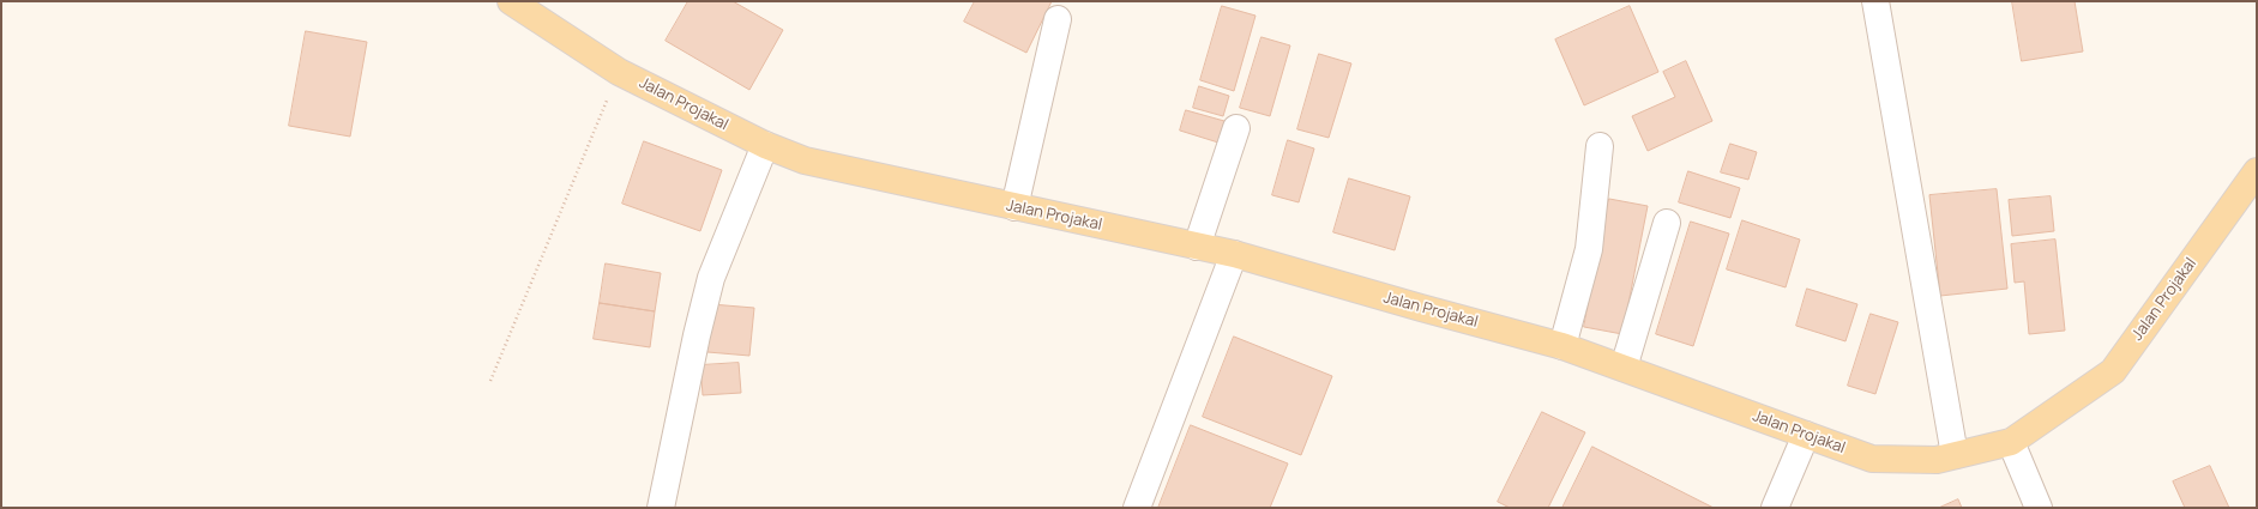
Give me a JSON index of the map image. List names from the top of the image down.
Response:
{
  "streets": {
    "main road": ["Jalan Projakal"]
  }
}
